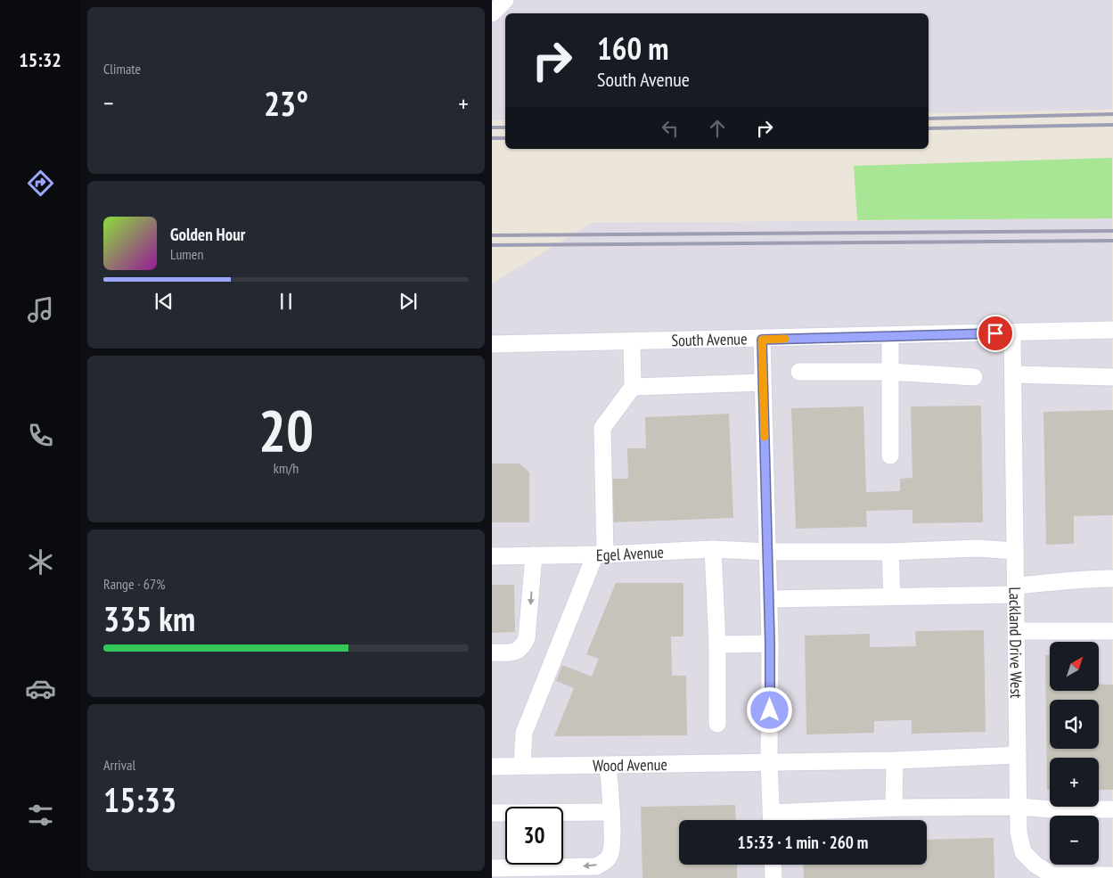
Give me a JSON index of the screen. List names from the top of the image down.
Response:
{
  "streets": {
    "street": [
      "South Avenue",
      "Egel Avenue",
      "Lackland Drive West",
      "Wood Avenue"
    ]
  },
  "crossings": [
    ["South Avenue", "Lackland Drive West"],
    ["Egel Avenue", "Lackland Drive West"],
    ["Lackland Drive West", "Wood Avenue"]
  ],
  "north": "top right",
  "page": {
    "tabs": "15:32",
    "tile": [
      "Climate",
      ["20", "km/h"],
      ["Range · 67%", "335 km"],
      ["Arrival", "15:33"]
    ],
    "turn": ["160 m", "South Avenue"],
    "heat": ["−", "23°", "+"],
    "song": ["Golden Hour", "Lumen"],
    "map_buttons": ["+", "−"],
    "limit": "30",
    "trip": "15:33 · 1 min · 260 m"
  }
}
